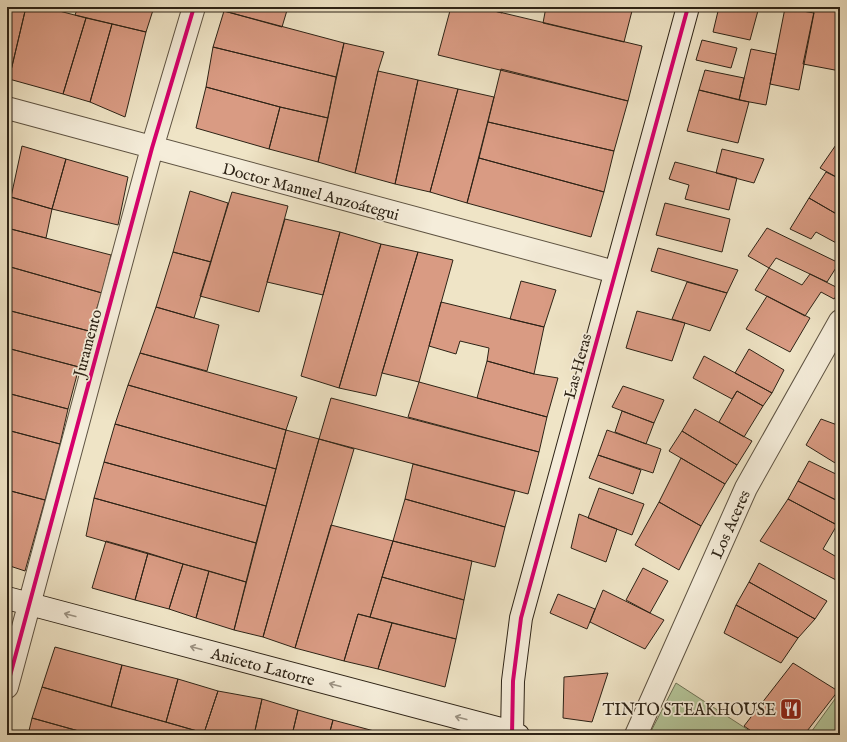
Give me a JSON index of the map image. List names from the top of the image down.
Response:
{
  "streets": {
    "street": [
      "Doctor Manuel Anzoátegui",
      "Juramento",
      "Las Heras",
      "Los Aceres",
      "Aniceto Latorre"
    ]
  },
  "crossings": [
    ["Doctor Manuel Anzoátegui", "Juramento"],
    ["Doctor Manuel Anzoátegui", "Las Heras"],
    ["Juramento", "Aniceto Latorre"],
    ["Las Heras", "Aniceto Latorre"]
  ],
  "one_way": ["Aniceto Latorre"],
  "places": {
    "restaurant": ["TINTO STEAKHOUSE"]
  }
}
